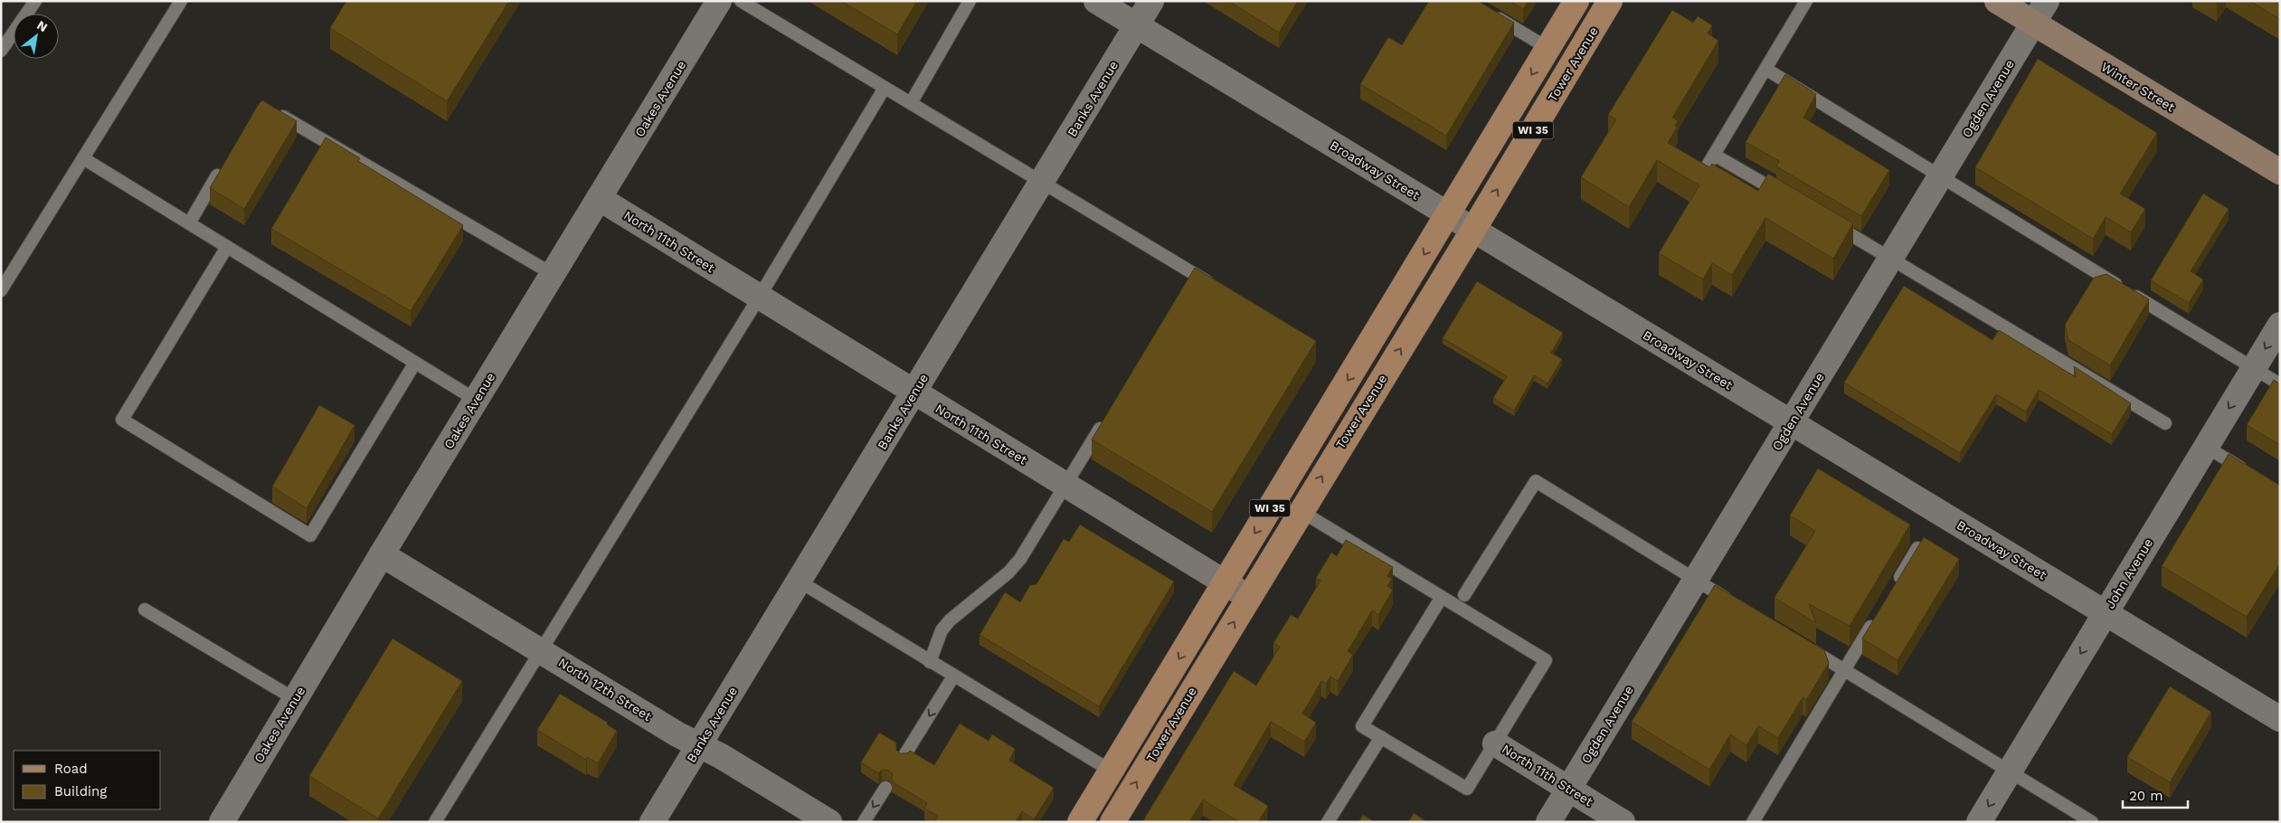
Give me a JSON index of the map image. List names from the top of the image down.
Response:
{
  "streets": {
    "main road": ["Tower Avenue", "WI 35"],
    "street": [
      "Winter Street",
      "Oakes Avenue",
      "Banks Avenue",
      "Ogden Avenue",
      "Broadway Street",
      "North 11th Street",
      "John Avenue",
      "North 12th Street"
    ]
  },
  "crossings": [
    ["Tower Avenue", "Broadway Street"],
    ["Tower Avenue", "North 11th Street"],
    ["Winter Street", "Ogden Avenue"],
    ["Oakes Avenue", "North 11th Street"],
    ["Oakes Avenue", "North 12th Street"],
    ["Banks Avenue", "Broadway Street"],
    ["Banks Avenue", "North 11th Street"],
    ["Banks Avenue", "North 12th Street"],
    ["Ogden Avenue", "Broadway Street"],
    ["Ogden Avenue", "North 11th Street"],
    ["WI 35", "Broadway Street"],
    ["WI 35", "North 11th Street"],
    ["Broadway Street", "John Avenue"]
  ],
  "one_way": ["John Avenue"],
  "legend": ["Road", "Building"],
  "scale_bar": "20 m",
  "north": "top right"
}
